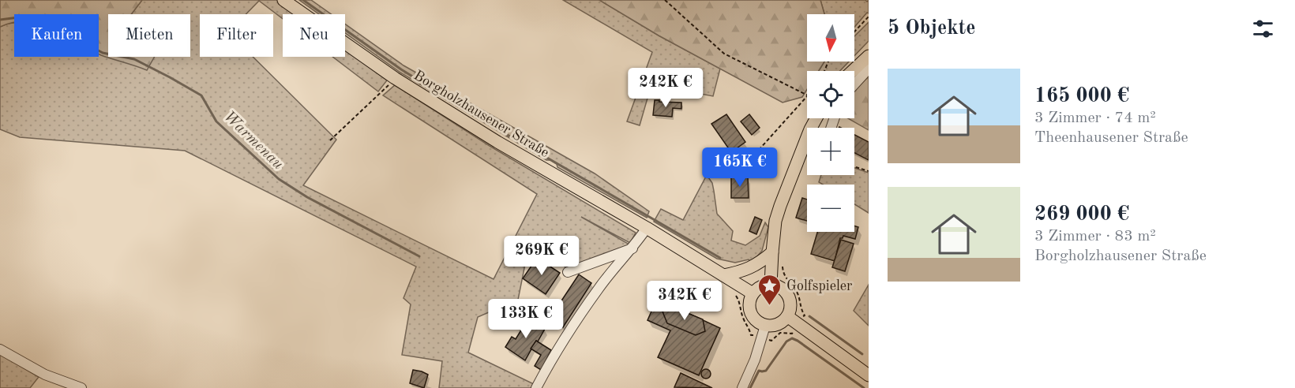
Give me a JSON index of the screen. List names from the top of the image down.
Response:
{
  "streets": {
    "main road": ["Borgholzhausener Straße"]
  },
  "water": ["Warmenau"],
  "places": {
    "place": ["Golfspieler"]
  },
  "north": "bottom",
  "page": {
    "heading": "5 Objekte",
    "map_buttons": ["+", "−"],
    "chip": [
      "Kaufen",
      "Mieten",
      "Filter",
      "Neu"
    ],
    "list": [
      {
        "name": "165 000 €",
        "note": "3 Zimmer · 74 m² · Theenhausener Straße"
      },
      {
        "name": "269 000 €",
        "note": "3 Zimmer · 83 m² · Borgholzhausener Straße"
      }
    ],
    "price": [
      "242K €",
      "165K €",
      "269K €",
      "342K €",
      "133K €"
    ]
  }
}
